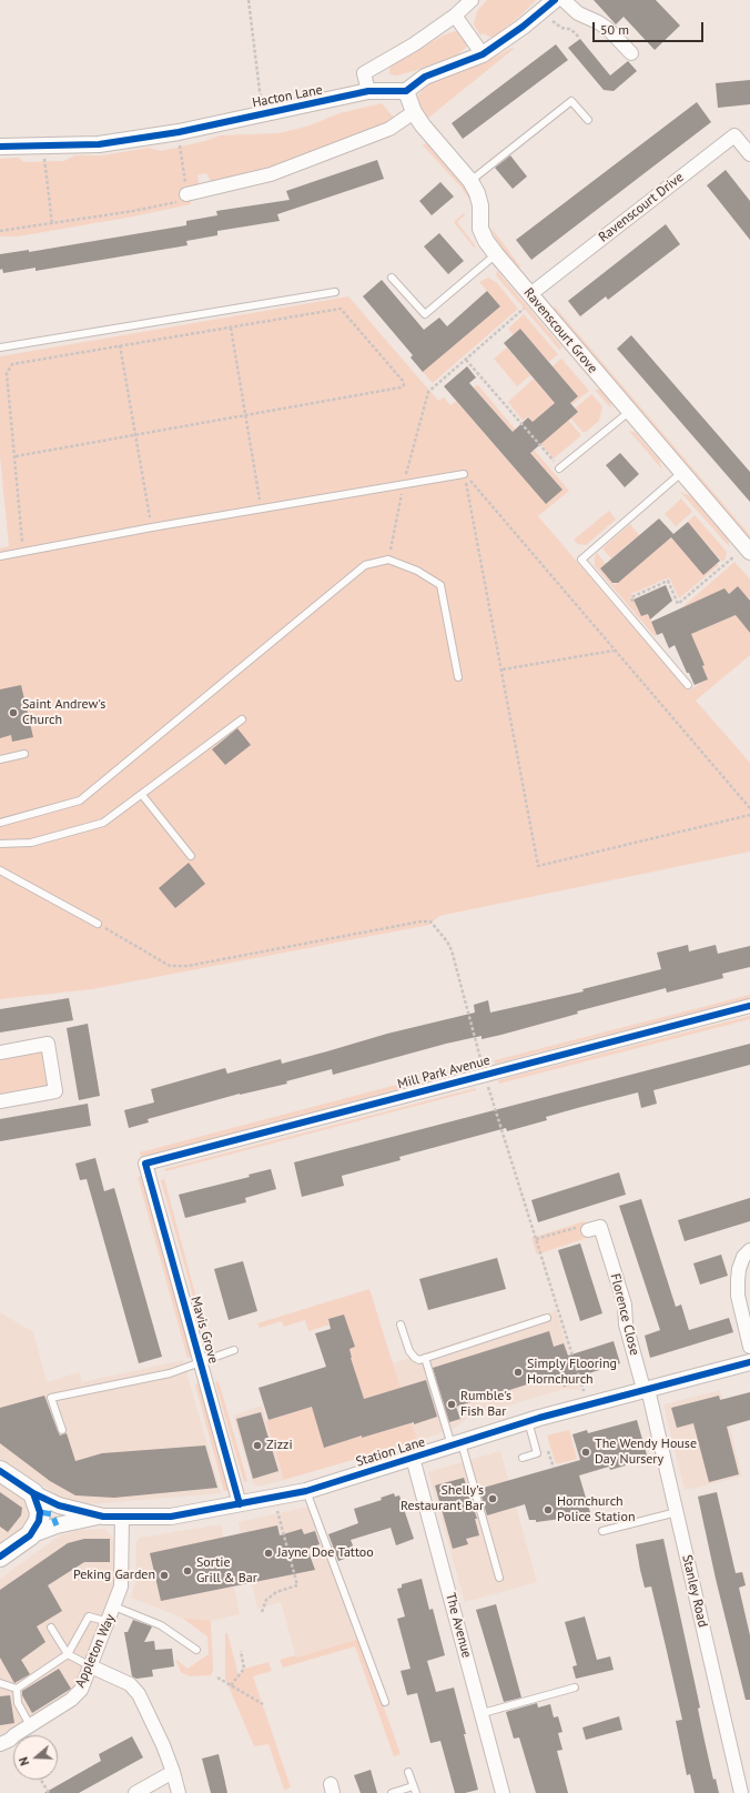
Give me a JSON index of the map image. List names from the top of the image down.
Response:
{
  "streets": {
    "main road": ["Station Lane"],
    "street": [
      "Hacton Lane",
      "Ravenscourt Drive",
      "Ravenscourt Grove",
      "Mill Park Avenue",
      "Florence Close",
      "Mavis Grove",
      "Stanley Road",
      "The Avenue",
      "Appleton Way"
    ]
  },
  "crossings": [
    ["Hacton Lane", "Ravenscourt Grove"],
    ["Ravenscourt Drive", "Ravenscourt Grove"],
    ["Mill Park Avenue", "Mavis Grove"],
    ["Florence Close", "Station Lane"],
    ["Florence Close", "Stanley Road"],
    ["Mavis Grove", "Station Lane"],
    ["Station Lane", "Stanley Road"],
    ["Station Lane", "The Avenue"],
    ["Station Lane", "Appleton Way"]
  ],
  "places": [
    "Saint Andrew's Church",
    "Simply Flooring Hornchurch",
    "Rumble's Fish Bar",
    "Zizzi",
    "The Wendy House Day Nursery",
    "Shelly's Restaurant Bar",
    "Hornchurch Police Station",
    "Jayne Doe Tattoo",
    "Sortie Grill & Bar",
    "Peking Garden"
  ],
  "scale_bar": "50 m",
  "north": "left"
}
